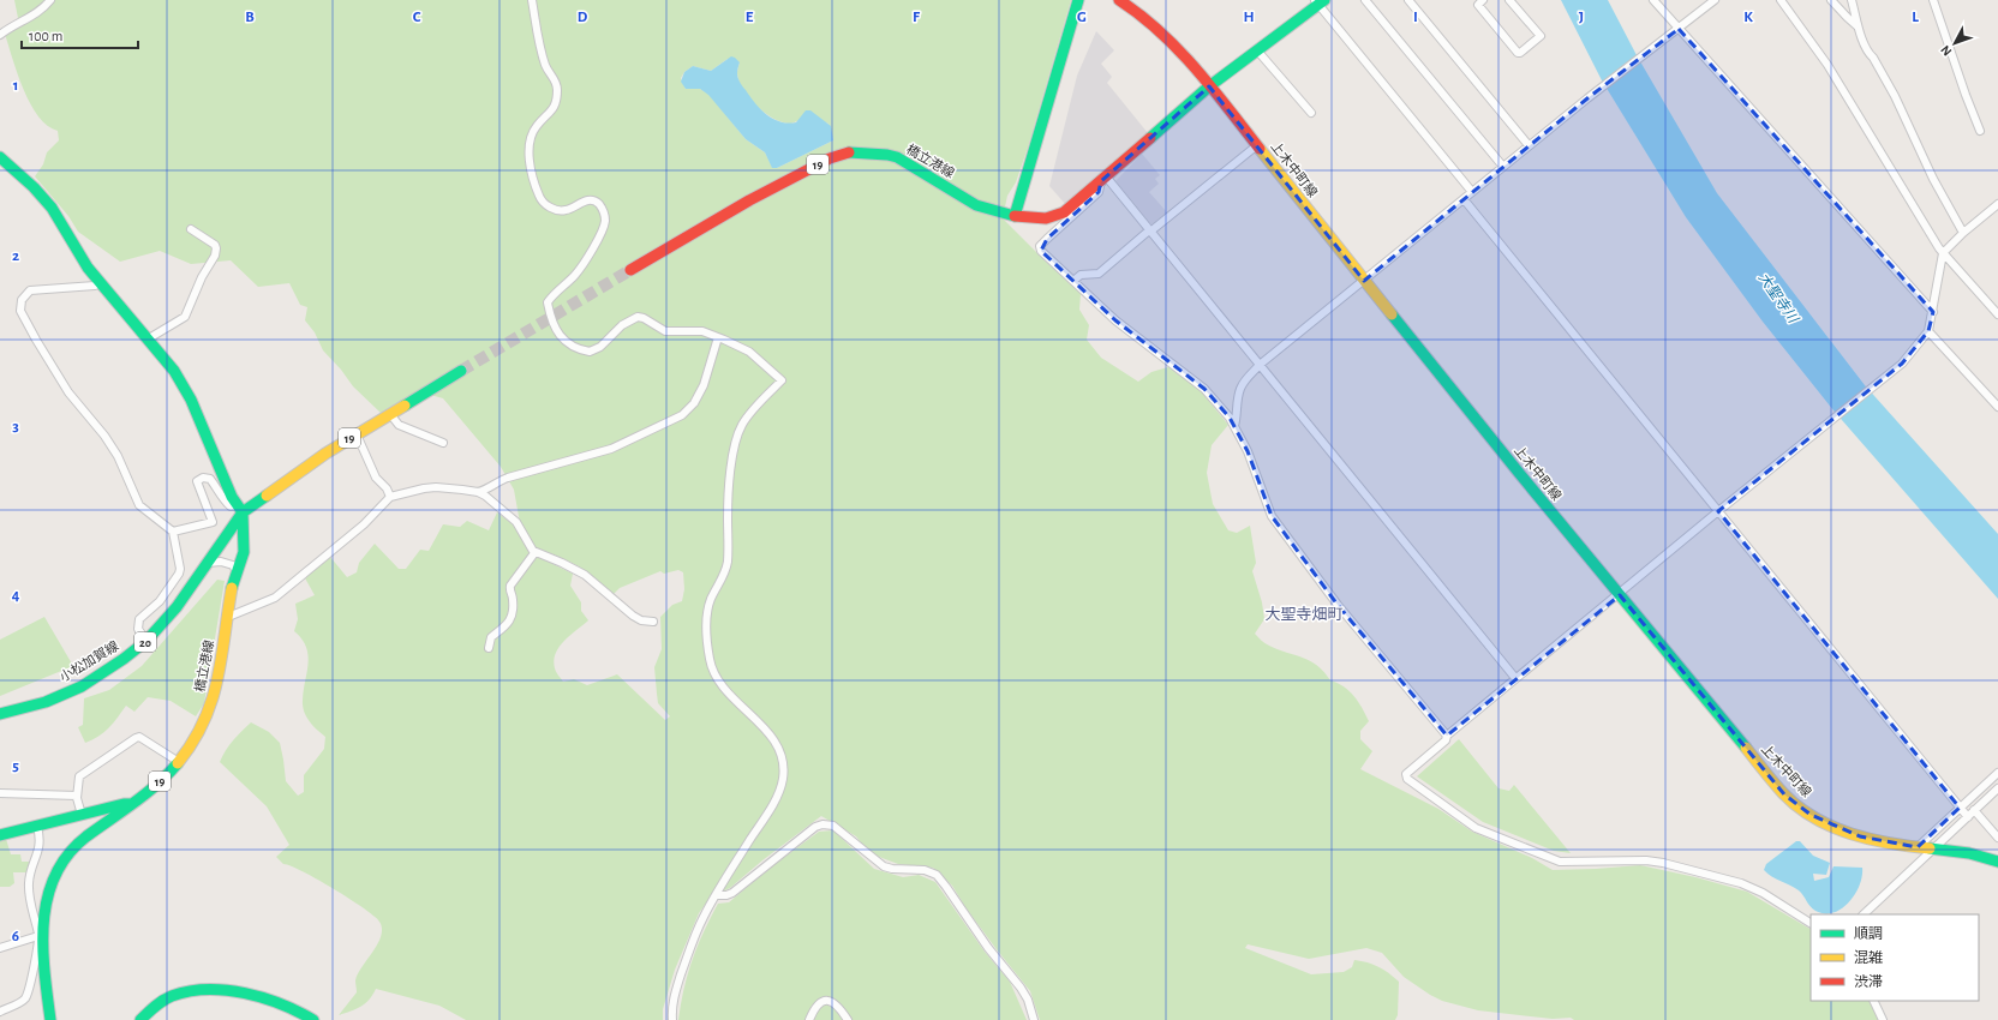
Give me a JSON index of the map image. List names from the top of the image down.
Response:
{
  "streets": {
    "main road": [
      "橋立港線",
      "19",
      "上木中町線",
      "20",
      "小松加賀線"
    ]
  },
  "crossings": [
    ["橋立港線", "19"],
    ["橋立港線", "上木中町線"],
    ["橋立港線", "小松加賀線"],
    ["19", "小松加賀線"]
  ],
  "districts": ["大聖寺畑町"],
  "water": ["大聖寺川"],
  "legend": ["順調", "混雑", "渋滞"],
  "scale_bar": "100 m",
  "north": "bottom left",
  "grid": {
    "columns": [
      "B",
      "C",
      "D",
      "E",
      "F",
      "G",
      "H",
      "I",
      "J",
      "K",
      "L"
    ],
    "rows": [
      "1",
      "2",
      "3",
      "4",
      "5",
      "6"
    ]
  }
}
